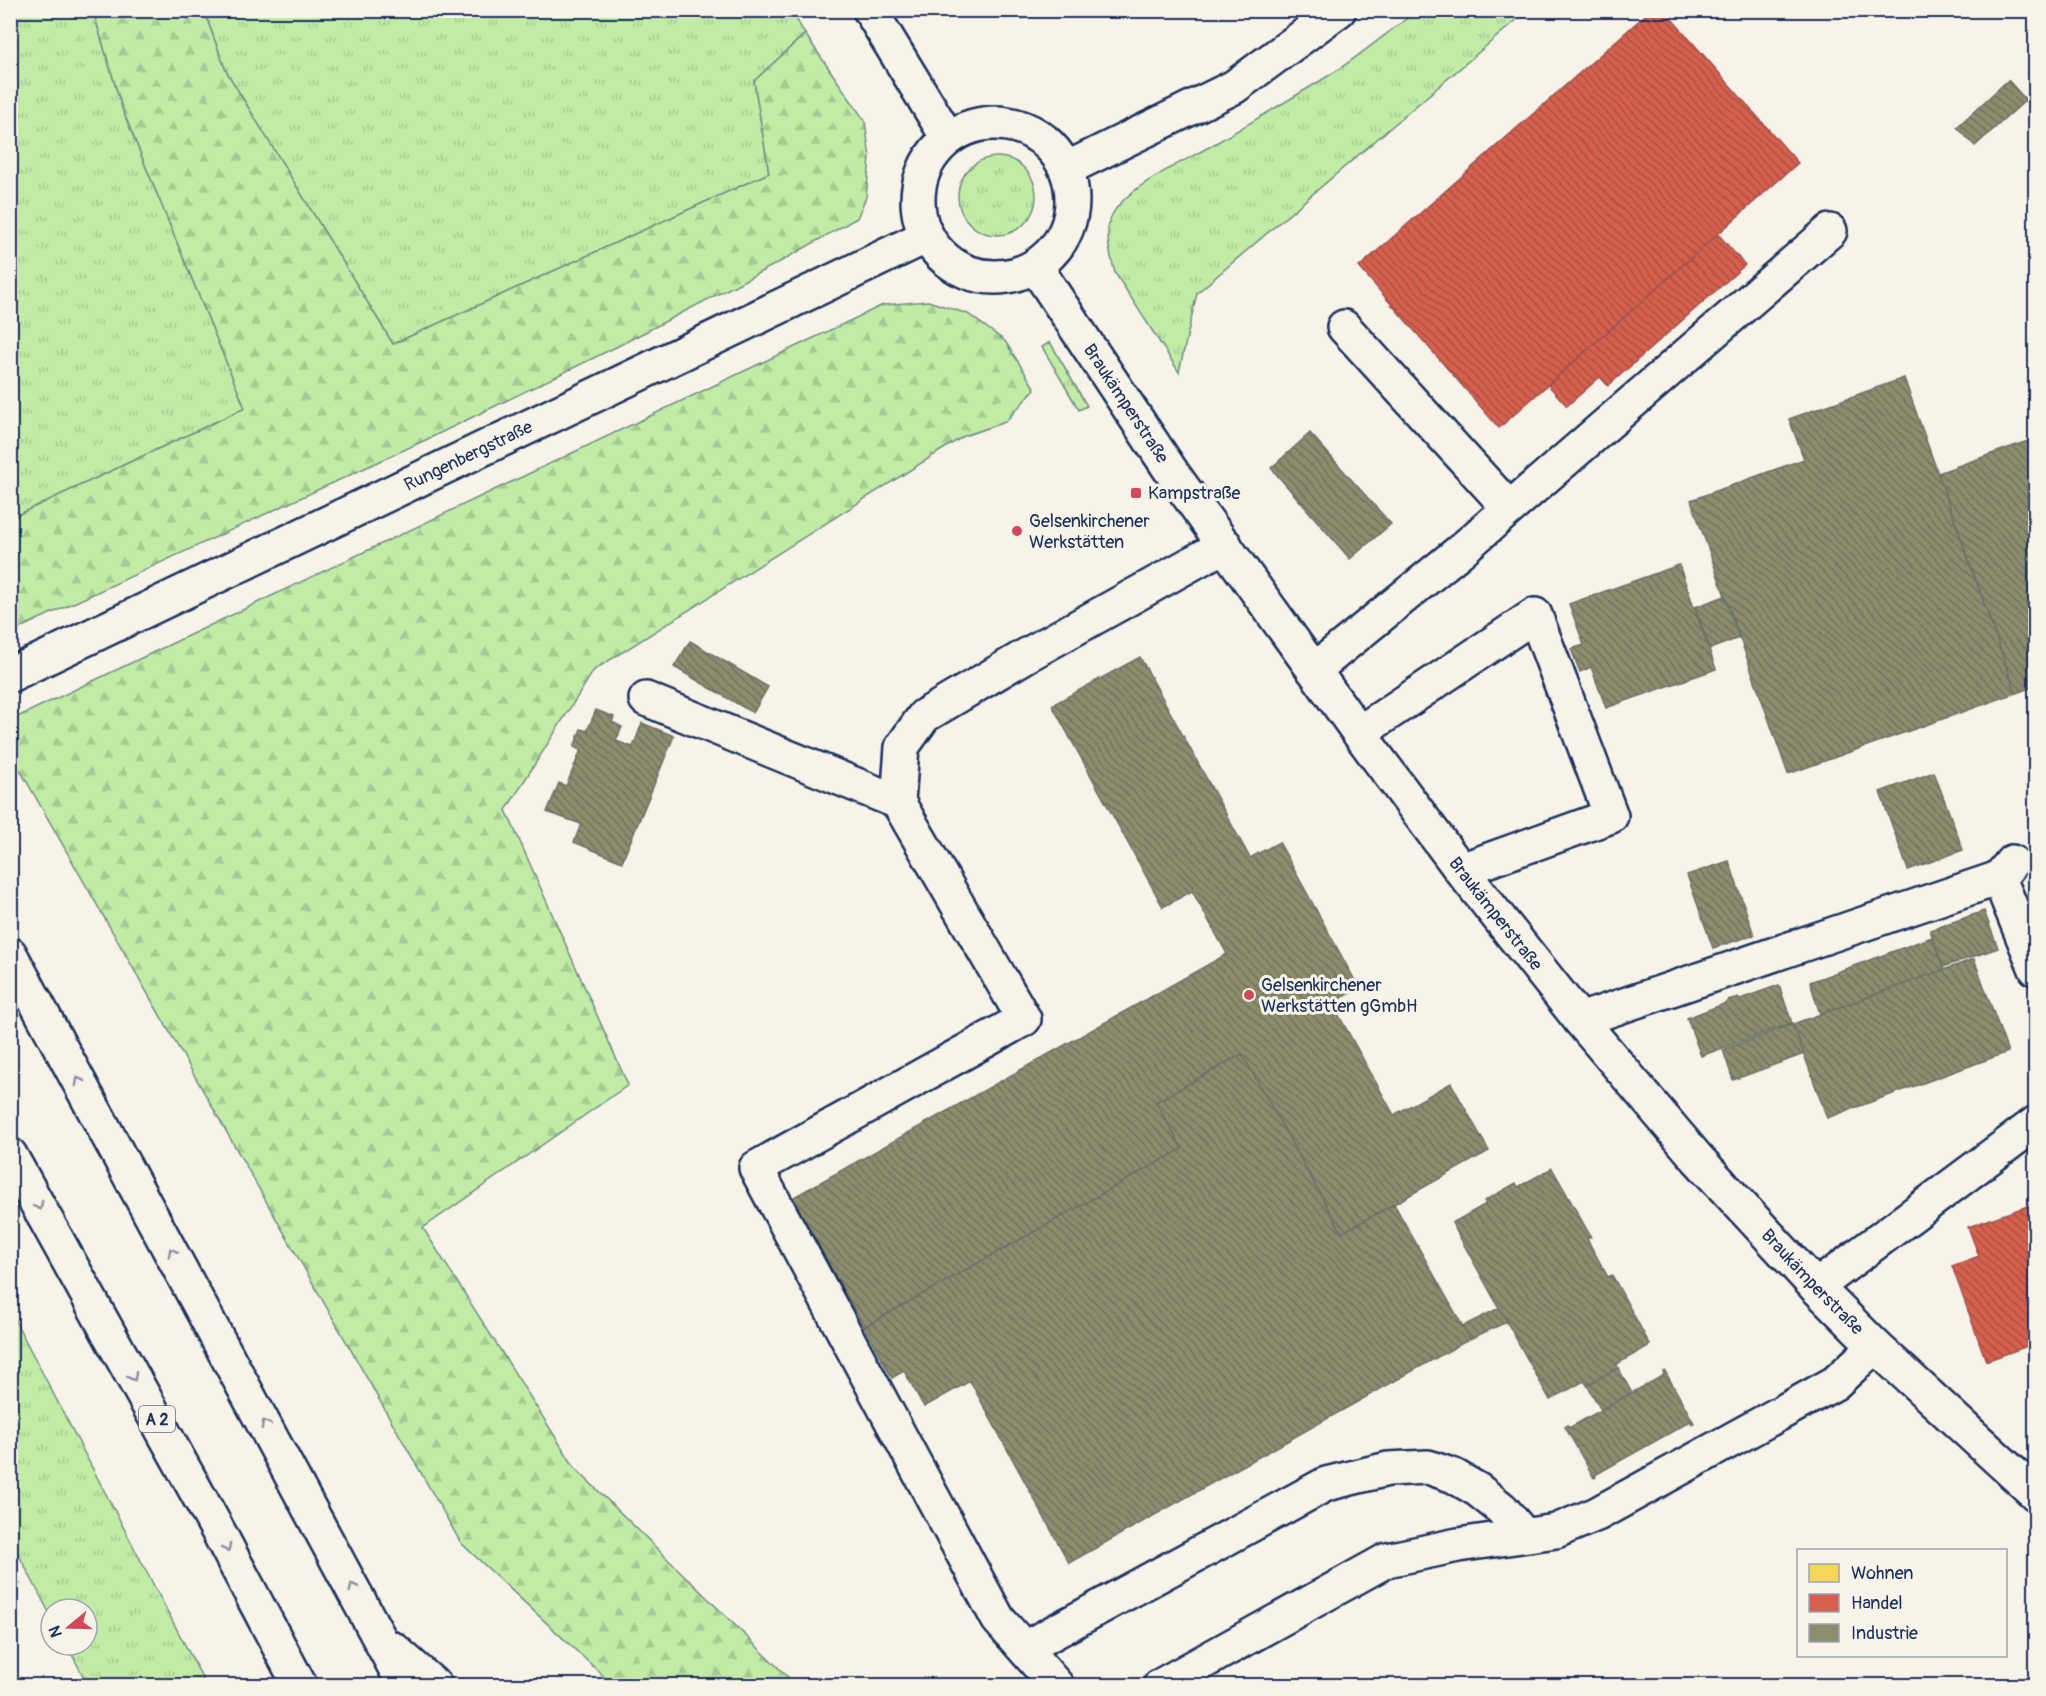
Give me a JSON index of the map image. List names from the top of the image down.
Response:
{
  "streets": {
    "main road": ["Braukämperstraße", "Rungenbergstraße", "A 2"]
  },
  "crossings": [
    ["Braukämperstraße", "Rungenbergstraße"]
  ],
  "places": {
    "transit": ["Kampstraße"],
    "other": ["Gelsenkirchener Werkstätten", "Gelsenkirchener Werkstätten gGmbH"]
  },
  "legend": ["Wohnen", "Handel", "Industrie"],
  "north": "left"
}
